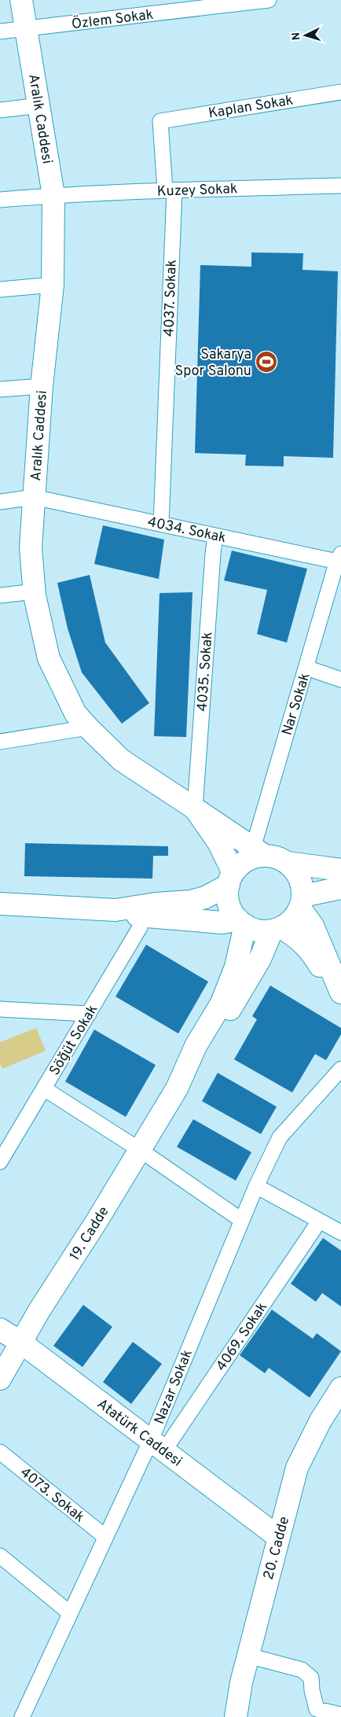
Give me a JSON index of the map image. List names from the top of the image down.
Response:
{
  "streets": {
    "street": [
      "Özlem Sokak",
      "Kaplan Sokak",
      "Aralık Caddesi",
      "Kuzey Sokak",
      "4037. Sokak",
      "4034. Sokak",
      "4035. Sokak",
      "Nar Sokak",
      "Söğüt Sokak",
      "19. Cadde",
      "4069. Sokak",
      "Nazar Sokak",
      "Atatürk Caddesi",
      "4073. Sokak",
      "20. Cadde"
    ]
  },
  "crossings": [
    ["Özlem Sokak", "Aralık Caddesi"],
    ["Kaplan Sokak", "4037. Sokak"],
    ["Aralık Caddesi", "Kuzey Sokak"],
    ["Aralık Caddesi", "4034. Sokak"],
    ["Aralık Caddesi", "4035. Sokak"],
    ["Aralık Caddesi", "Nar Sokak"],
    ["Kuzey Sokak", "4037. Sokak"],
    ["4037. Sokak", "4034. Sokak"],
    ["4034. Sokak", "4035. Sokak"],
    ["4034. Sokak", "Nar Sokak"],
    ["19. Cadde", "Atatürk Caddesi"],
    ["4069. Sokak", "Nazar Sokak"],
    ["4069. Sokak", "Atatürk Caddesi"],
    ["Nazar Sokak", "Atatürk Caddesi"],
    ["Nazar Sokak", "4073. Sokak"],
    ["Atatürk Caddesi", "20. Cadde"]
  ],
  "places": {
    "sports": ["Sakarya Spor Salonu"]
  },
  "north": "left"
}
